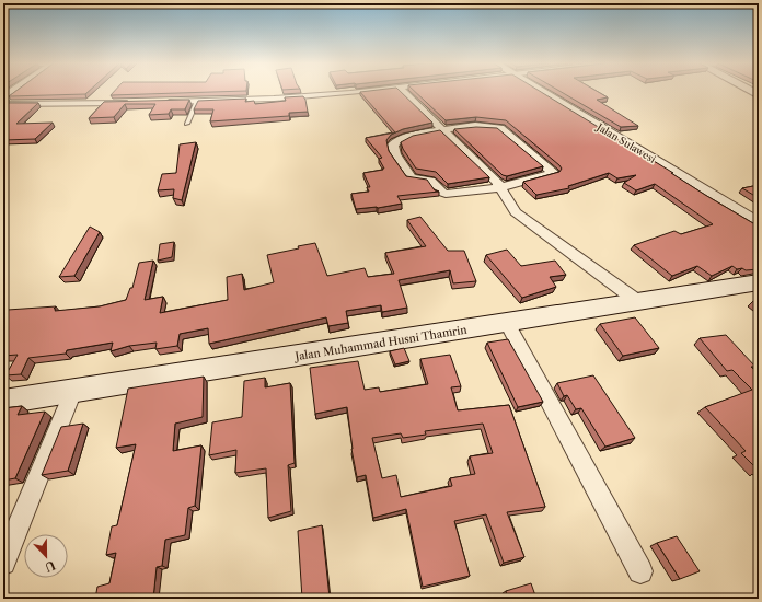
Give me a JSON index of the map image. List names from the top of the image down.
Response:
{
  "streets": {
    "main road": ["Jalan Muhammad Husni Thamrin"],
    "street": ["Jalan Sulawesi"]
  },
  "north": "bottom"
}
